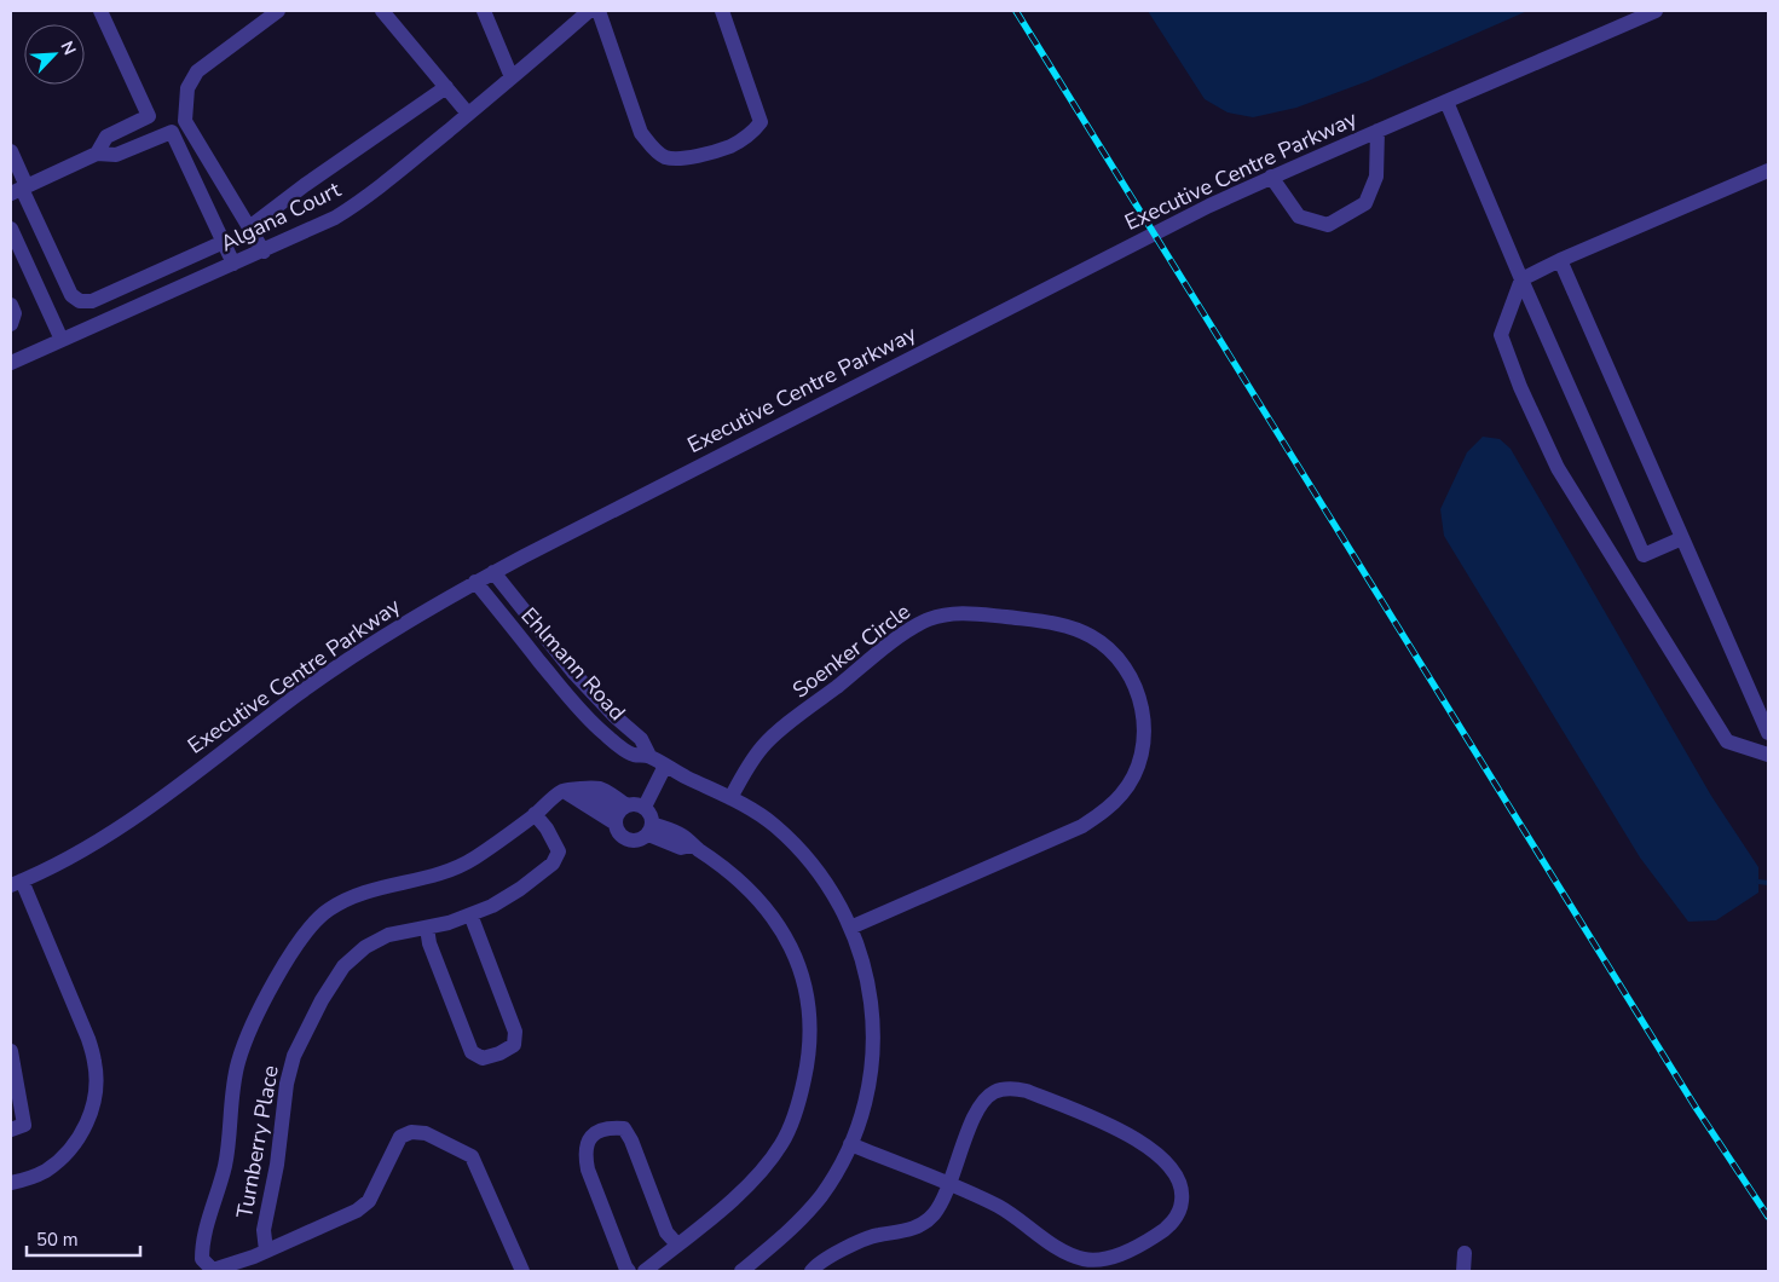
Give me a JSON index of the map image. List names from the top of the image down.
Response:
{
  "streets": {
    "street": [
      "Executive Centre Parkway",
      "Algana Court",
      "Soenker Circle",
      "Ehlmann Road",
      "Turnberry Place"
    ]
  },
  "crossings": [
    ["Executive Centre Parkway", "Ehlmann Road"],
    ["Soenker Circle", "Ehlmann Road"]
  ],
  "scale_bar": "50 m",
  "north": "top right"
}
